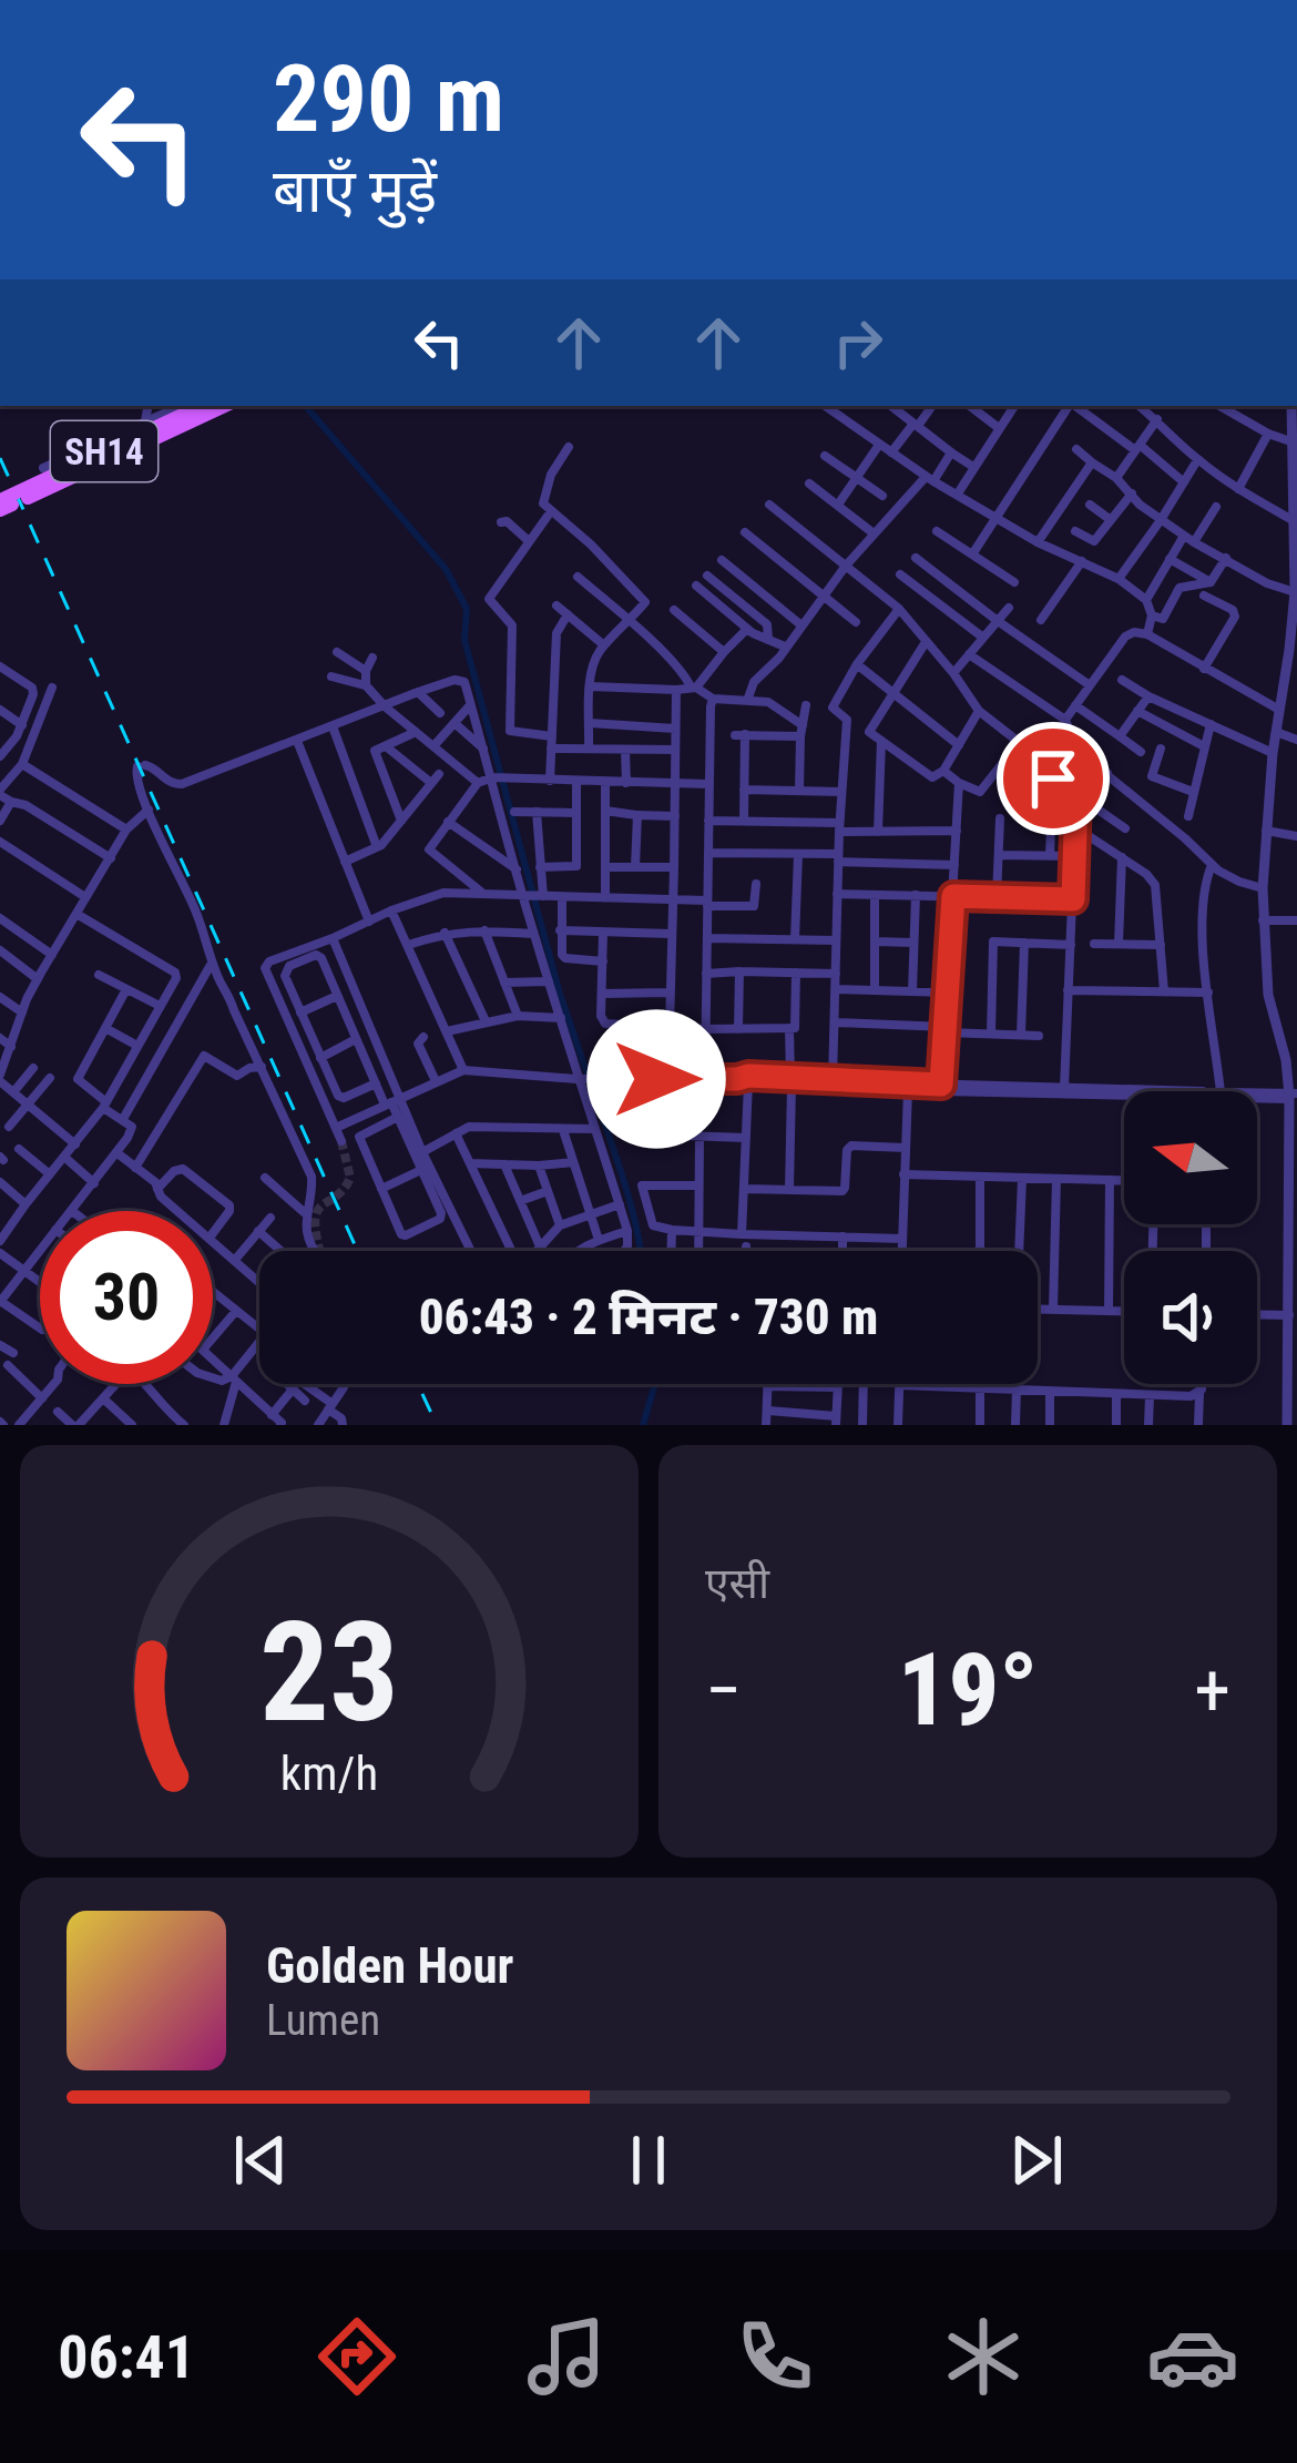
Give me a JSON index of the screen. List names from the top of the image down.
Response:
{
  "streets": {
    "main road": ["SH14"]
  },
  "north": "left",
  "page": {
    "turn": ["290 m", "बाएँ मुड़ें"],
    "limit": "30",
    "trip": "06:43 · 2 मिनट · 730 m",
    "tile": "एसी",
    "heat": ["−", "19°", "+"],
    "song": ["Golden Hour", "Lumen"],
    "tabs": "06:41",
    "gauge": ["23", "km/h"]
  }
}
